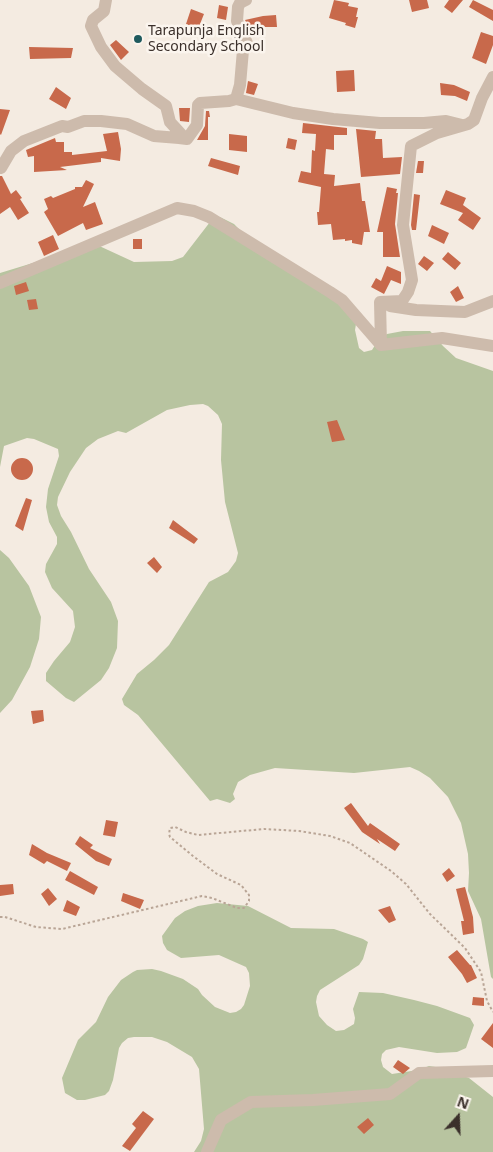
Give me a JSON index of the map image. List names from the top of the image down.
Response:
{
  "places": ["Tarapunja English Secondary School"],
  "north": "top"
}
